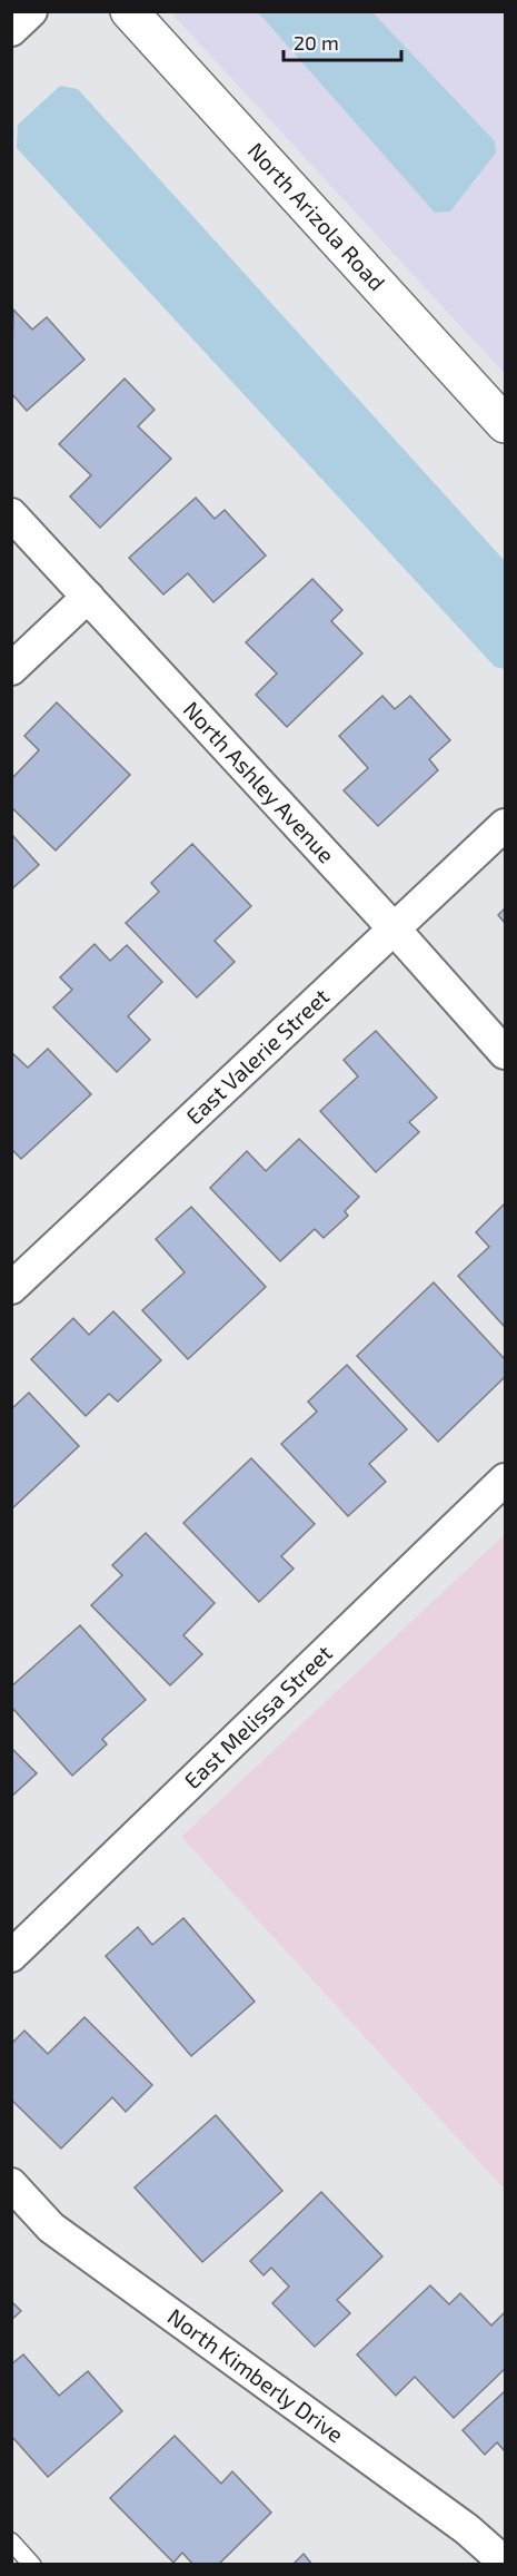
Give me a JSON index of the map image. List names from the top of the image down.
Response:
{
  "streets": {
    "street": [
      "North Arizola Road",
      "North Ashley Avenue",
      "East Valerie Street",
      "East Melissa Street",
      "North Kimberly Drive"
    ]
  },
  "crossings": [
    ["North Ashley Avenue", "East Valerie Street"]
  ],
  "scale_bar": "20 m"
}
